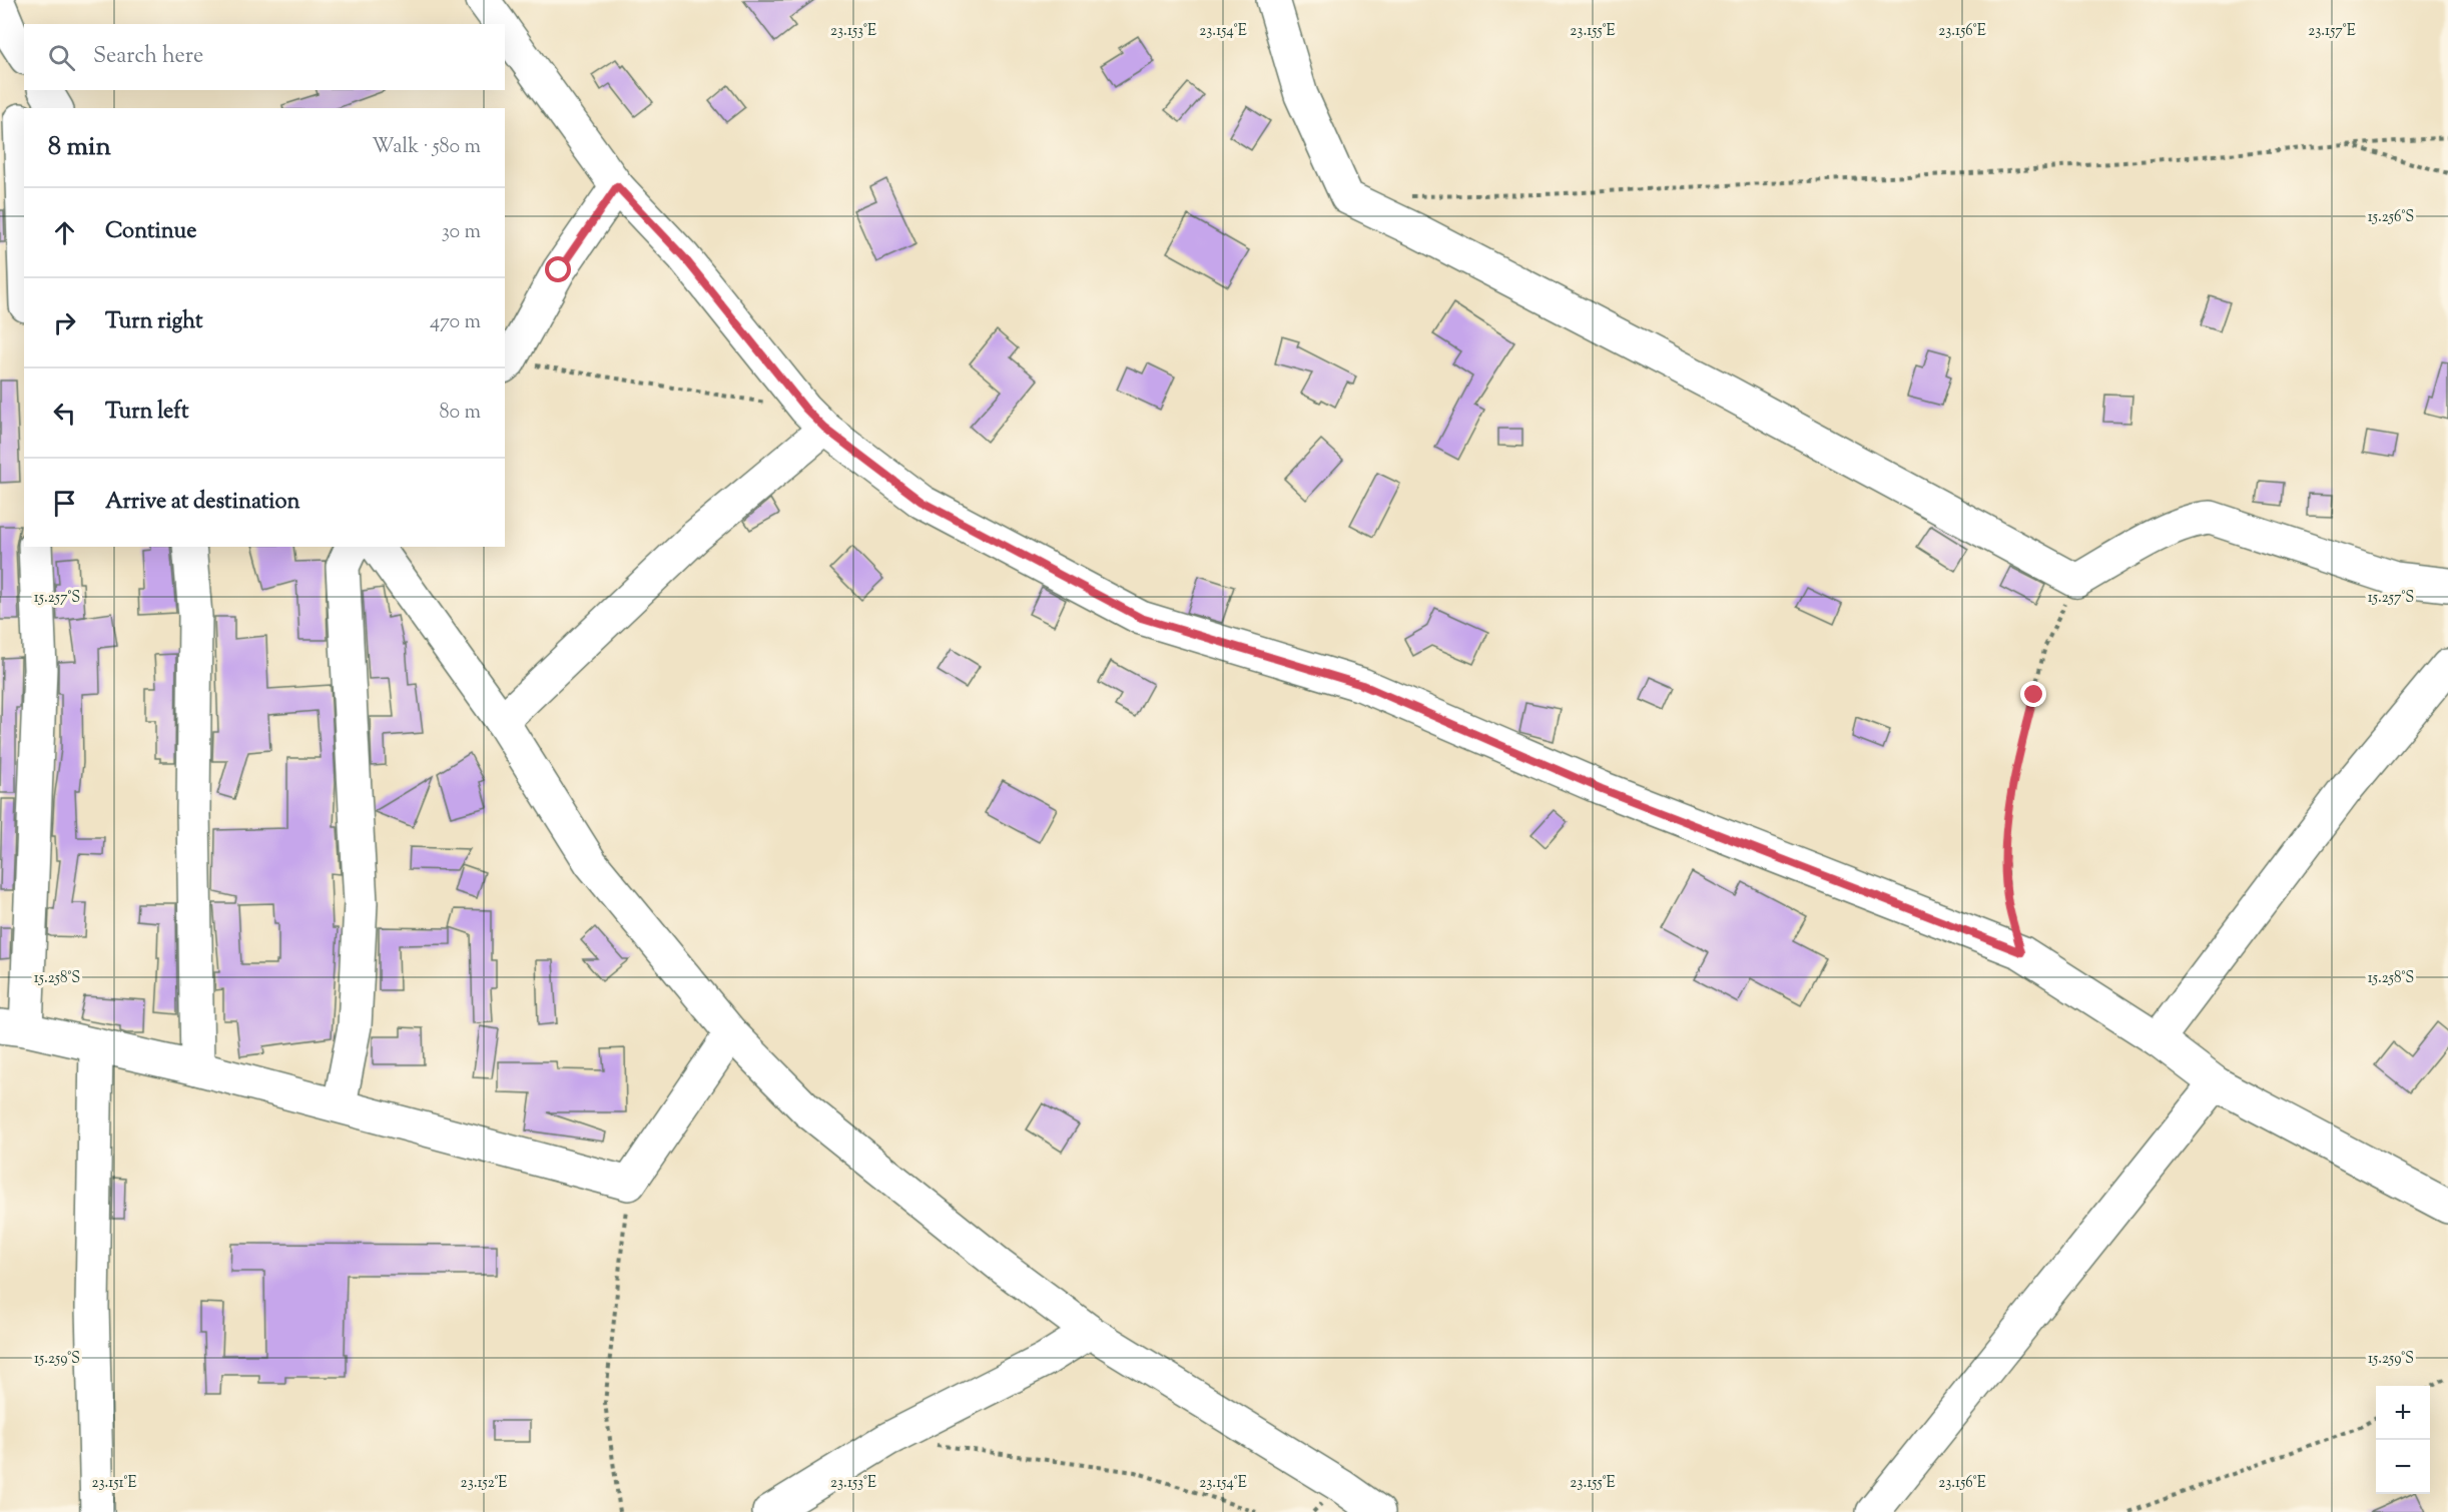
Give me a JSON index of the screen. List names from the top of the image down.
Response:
{
  "page": {
    "search": "Search here",
    "heading": ["8 min", "Walk · 580 m"],
    "list": [
      ["Continue", "30 m"],
      ["Turn right", "470 m"],
      ["Turn left", "80 m"],
      "Arrive at destination"
    ],
    "map_buttons": ["+", "−"]
  },
  "coordinates": [
    "23.153°E",
    "23.154°E",
    "23.155°E",
    "23.156°E",
    "23.157°E",
    "15.256°S",
    "15.257°S",
    "15.258°S",
    "15.259°S",
    "23.151°E",
    "23.152°E"
  ]
}
